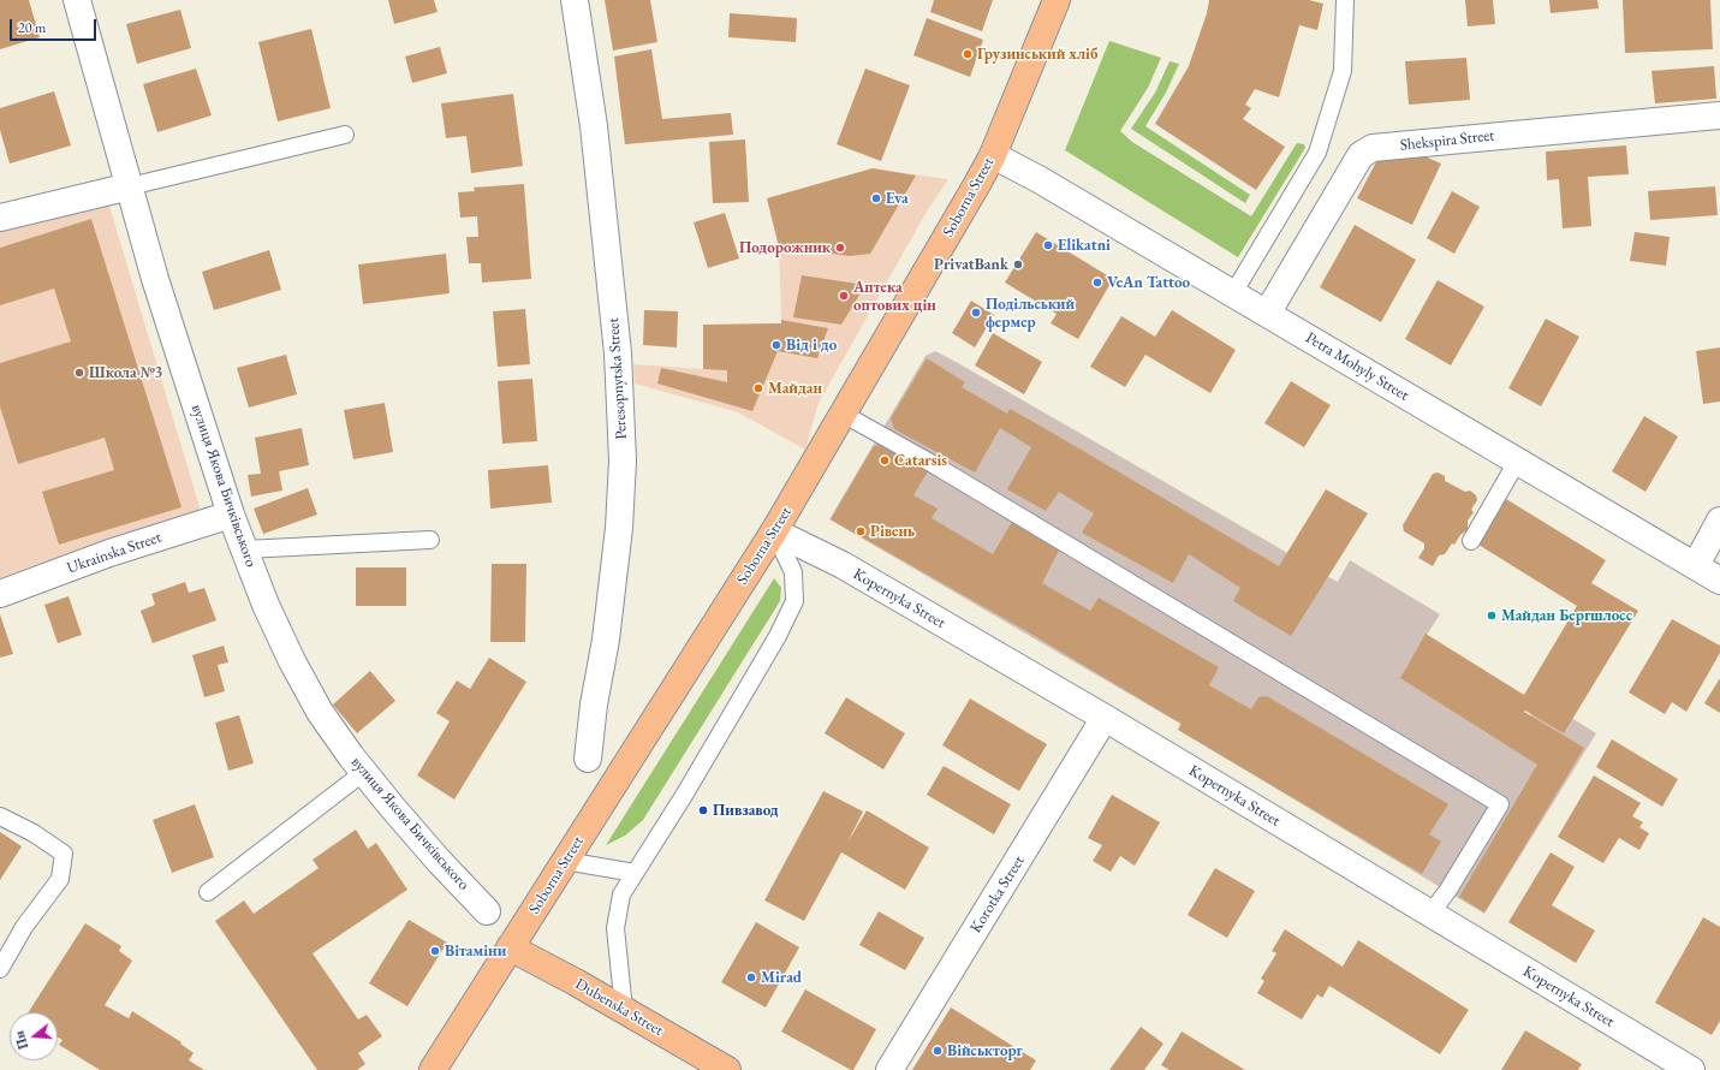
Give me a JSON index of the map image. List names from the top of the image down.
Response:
{
  "streets": {
    "main road": ["Soborna Street", "Dubenska Street"],
    "street": [
      "Shekspira Street",
      "Petra Mohyly Street",
      "Peresopnytska Street",
      "вулиця Якова Бичківського",
      "Ukrainska Street",
      "Kopernyka Street",
      "Korotka Street"
    ]
  },
  "crossings": [
    ["Shekspira Street", "Petra Mohyly Street"],
    ["Soborna Street", "Petra Mohyly Street"],
    ["Soborna Street", "Kopernyka Street"],
    ["Soborna Street", "Dubenska Street"],
    ["вулиця Якова Бичківського", "Ukrainska Street"],
    ["Kopernyka Street", "Korotka Street"]
  ],
  "places": [
    "Грузинський хліб",
    "Eva",
    "Elikatni",
    "Подорожник",
    "PrivatBank",
    "VeAn Tattoo",
    "Аптека оптових цін",
    "Подільський фермер",
    "Від і до",
    "Школа №3",
    "Майдан",
    "Catarsis",
    "Рівень",
    "Майдан Бергшлосс",
    "Пивзавод",
    "Вітаміни",
    "Mirad",
    "Військторг"
  ],
  "scale_bar": "20 m",
  "north": "left"
}
